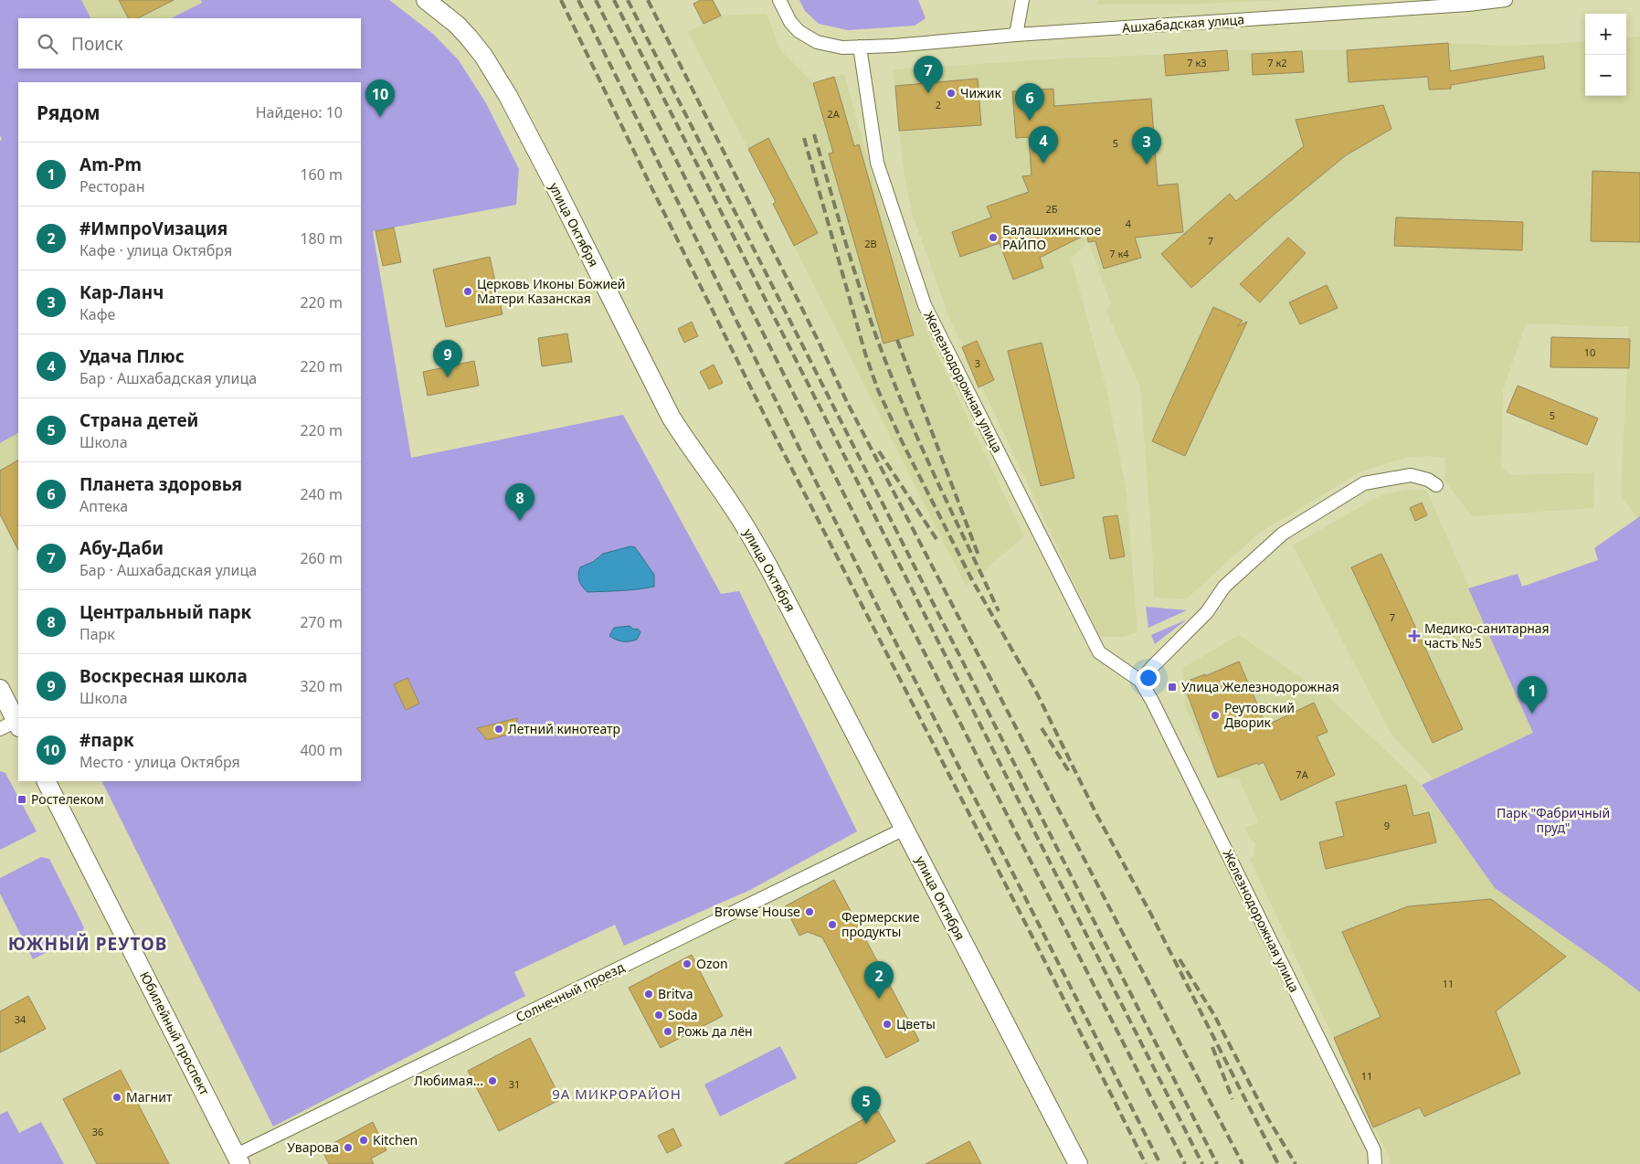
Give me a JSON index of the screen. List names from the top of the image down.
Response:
{
  "streets": {
    "street": [
      "Ашхабадская улица",
      "улица Октября",
      "Железнодорожная улица",
      "Солнечный проезд",
      "Юбилейный проспект"
    ]
  },
  "crossings": [
    ["Ашхабадская улица", "Железнодорожная улица"],
    ["улица Октября", "Солнечный проезд"],
    ["Солнечный проезд", "Юбилейный проспект"]
  ],
  "districts": ["ЮЖНЫЙ РЕУТОВ", "9А МИКРОРАЙОН"],
  "parks": ["Парк \"Фабричный пруд\""],
  "places": {
    "other": [
      "Чижик",
      "Балашихинское РАЙПО",
      "Церковь Иконы Божией Матери Казанская",
      "Реутовский Дворик",
      "Летний кинотеатр",
      "Browse House",
      "Фермерские продукты",
      "Ozon",
      "Britva",
      "Soda",
      "Цветы",
      "Рожь да лён",
      "Любимая...",
      "Магнит",
      "Kitchen",
      "Уварова"
    ],
    "health": ["Медико-санитарная часть №5"],
    "transit": ["Улица Железнодорожная", "Ростелеком"]
  },
  "house_numbers": [
    "7 к3",
    "7 к2",
    "2",
    "2А",
    "5",
    "2Б",
    "4",
    "7",
    "2В",
    "7 к4",
    "10",
    "3",
    "5",
    "7",
    "7А",
    "9",
    "11",
    "34",
    "11",
    "31",
    "36"
  ],
  "page": {
    "map_buttons": ["+", "−"],
    "search": "Поиск",
    "pins": [
      "7",
      "10",
      "6",
      "4",
      "3",
      "9",
      "8",
      "1",
      "2",
      "5"
    ],
    "heading": ["Рядом", "Найдено: 10"],
    "list": [
      {
        "mark": "1",
        "name": "Am-Pm",
        "note": "Ресторан",
        "value": "160 m"
      },
      {
        "mark": "2",
        "name": "#ИмпроVизация",
        "note": "Кафе · улица Октября",
        "value": "180 m"
      },
      {
        "mark": "3",
        "name": "Кар-Ланч",
        "note": "Кафе",
        "value": "220 m"
      },
      {
        "mark": "4",
        "name": "Удача Плюс",
        "note": "Бар · Ашхабадская улица",
        "value": "220 m"
      },
      {
        "mark": "5",
        "name": "Страна детей",
        "note": "Школа",
        "value": "220 m"
      },
      {
        "mark": "6",
        "name": "Планета здоровья",
        "note": "Аптека",
        "value": "240 m"
      },
      {
        "mark": "7",
        "name": "Абу-Даби",
        "note": "Бар · Ашхабадская улица",
        "value": "260 m"
      },
      {
        "mark": "8",
        "name": "Центральный парк",
        "note": "Парк",
        "value": "270 m"
      },
      {
        "mark": "9",
        "name": "Воскресная школа",
        "note": "Школа",
        "value": "320 m"
      },
      {
        "mark": "10",
        "name": "#парк",
        "note": "Место · улица Октября",
        "value": "400 m"
      }
    ]
  }
}
